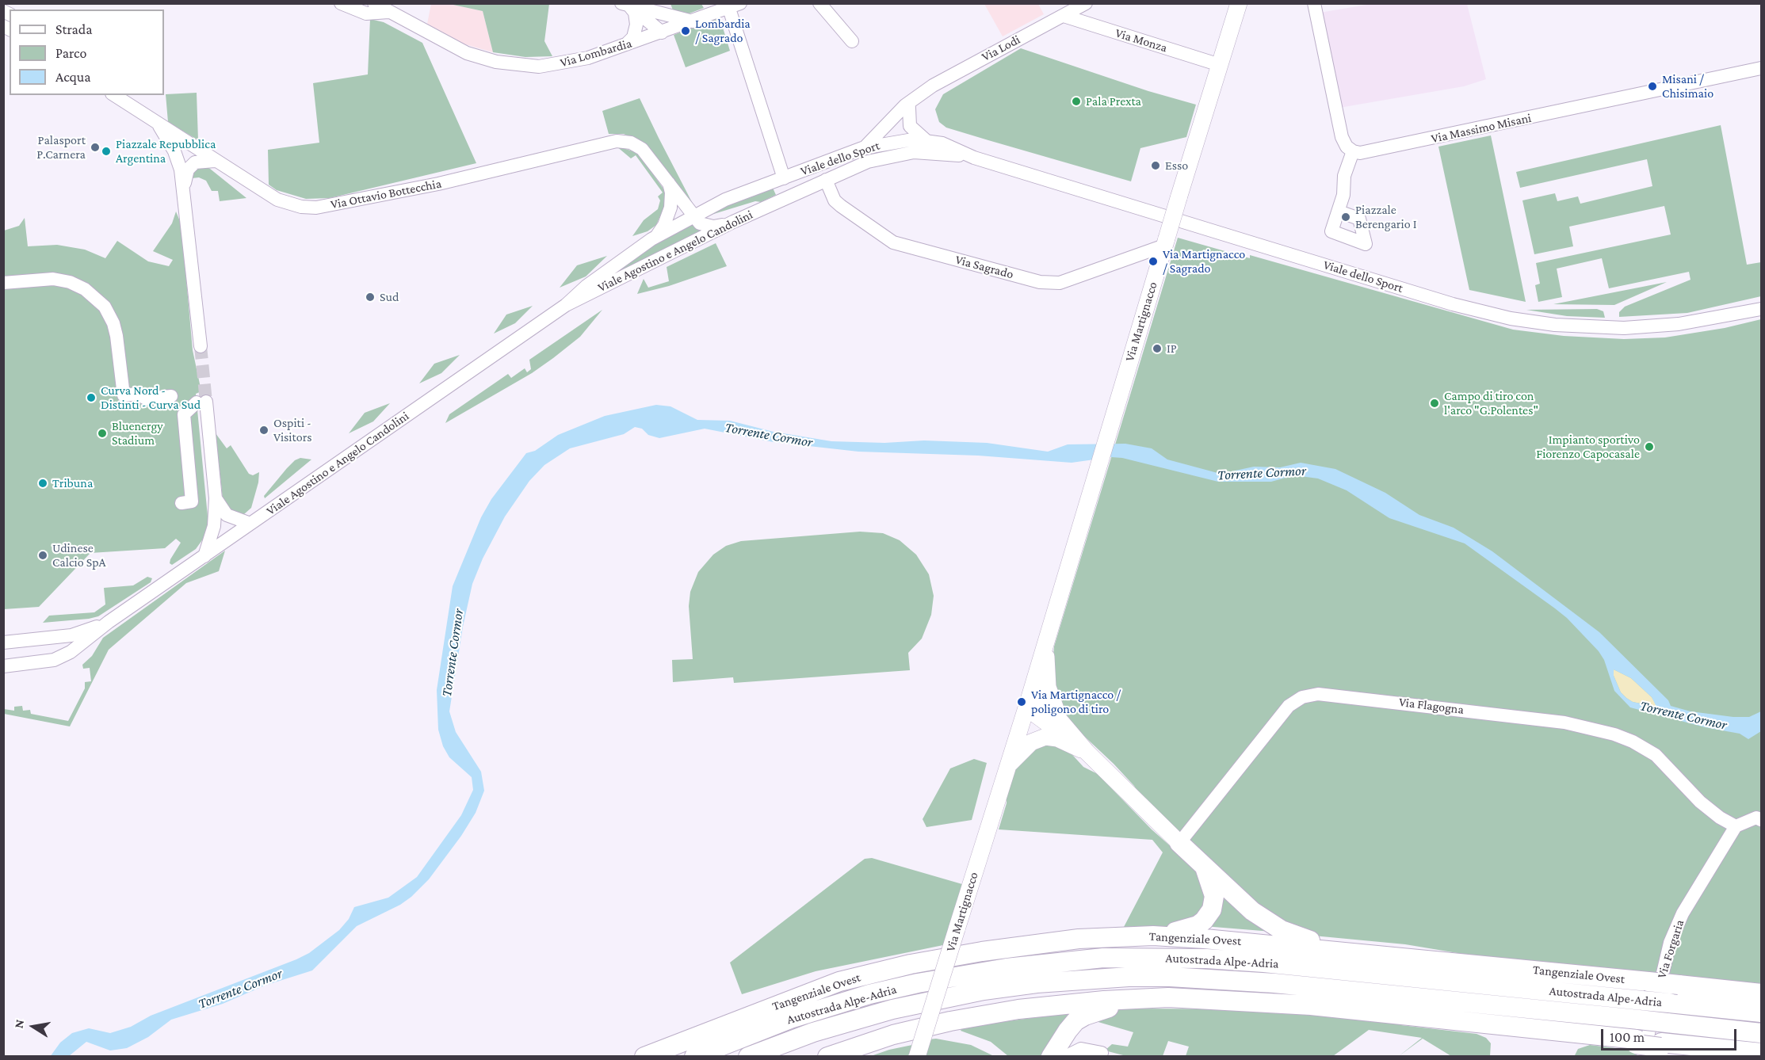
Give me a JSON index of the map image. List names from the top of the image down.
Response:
{
  "streets": {
    "highway": ["Tangenziale Ovest", "Autostrada Alpe-Adria"],
    "main road": ["Via Martignacco"],
    "street": [
      "Via Monza",
      "Via Lodi",
      "Via Lombardia",
      "Via Massimo Misani",
      "Viale dello Sport",
      "Via Ottavio Bottecchia",
      "Viale Agostino e Angelo Candolini",
      "Via Sagrado",
      "Via Flagogna",
      "Via Forgaria"
    ]
  },
  "crossings": [
    ["Via Monza", "Via Lodi"],
    ["Via Monza", "Via Martignacco"],
    ["Via Lodi", "Viale dello Sport"],
    ["Viale dello Sport", "Viale Agostino e Angelo Candolini"],
    ["Viale dello Sport", "Via Sagrado"],
    ["Via Ottavio Bottecchia", "Viale Agostino e Angelo Candolini"],
    ["Via Sagrado", "Via Martignacco"],
    ["Via Martignacco", "Via Flagogna"],
    ["Via Flagogna", "Via Forgaria"]
  ],
  "water": ["Torrente Cormor"],
  "places": [
    "Lombardia / Sagrado",
    "Misani / Chisimaio",
    "Pala Prexta",
    "Palasport P.Carnera",
    "Piazzale Repubblica Argentina",
    "Esso",
    "Piazzale Berengario I",
    "Via Martignacco / Sagrado",
    "Sud",
    "IP",
    "Curva Nord - Distinti - Curva Sud",
    "Campo di tiro con l'arco \"G.Polentes\"",
    "Ospiti - Visitors",
    "Bluenergy Stadium",
    "Impianto sportivo Fiorenzo Capocasale",
    "Tribuna",
    "Udinese Calcio SpA",
    "Via Martignacco / poligono di tiro"
  ],
  "legend": ["Strada", "Parco", "Acqua"],
  "scale_bar": "100 m",
  "north": "left"
}
